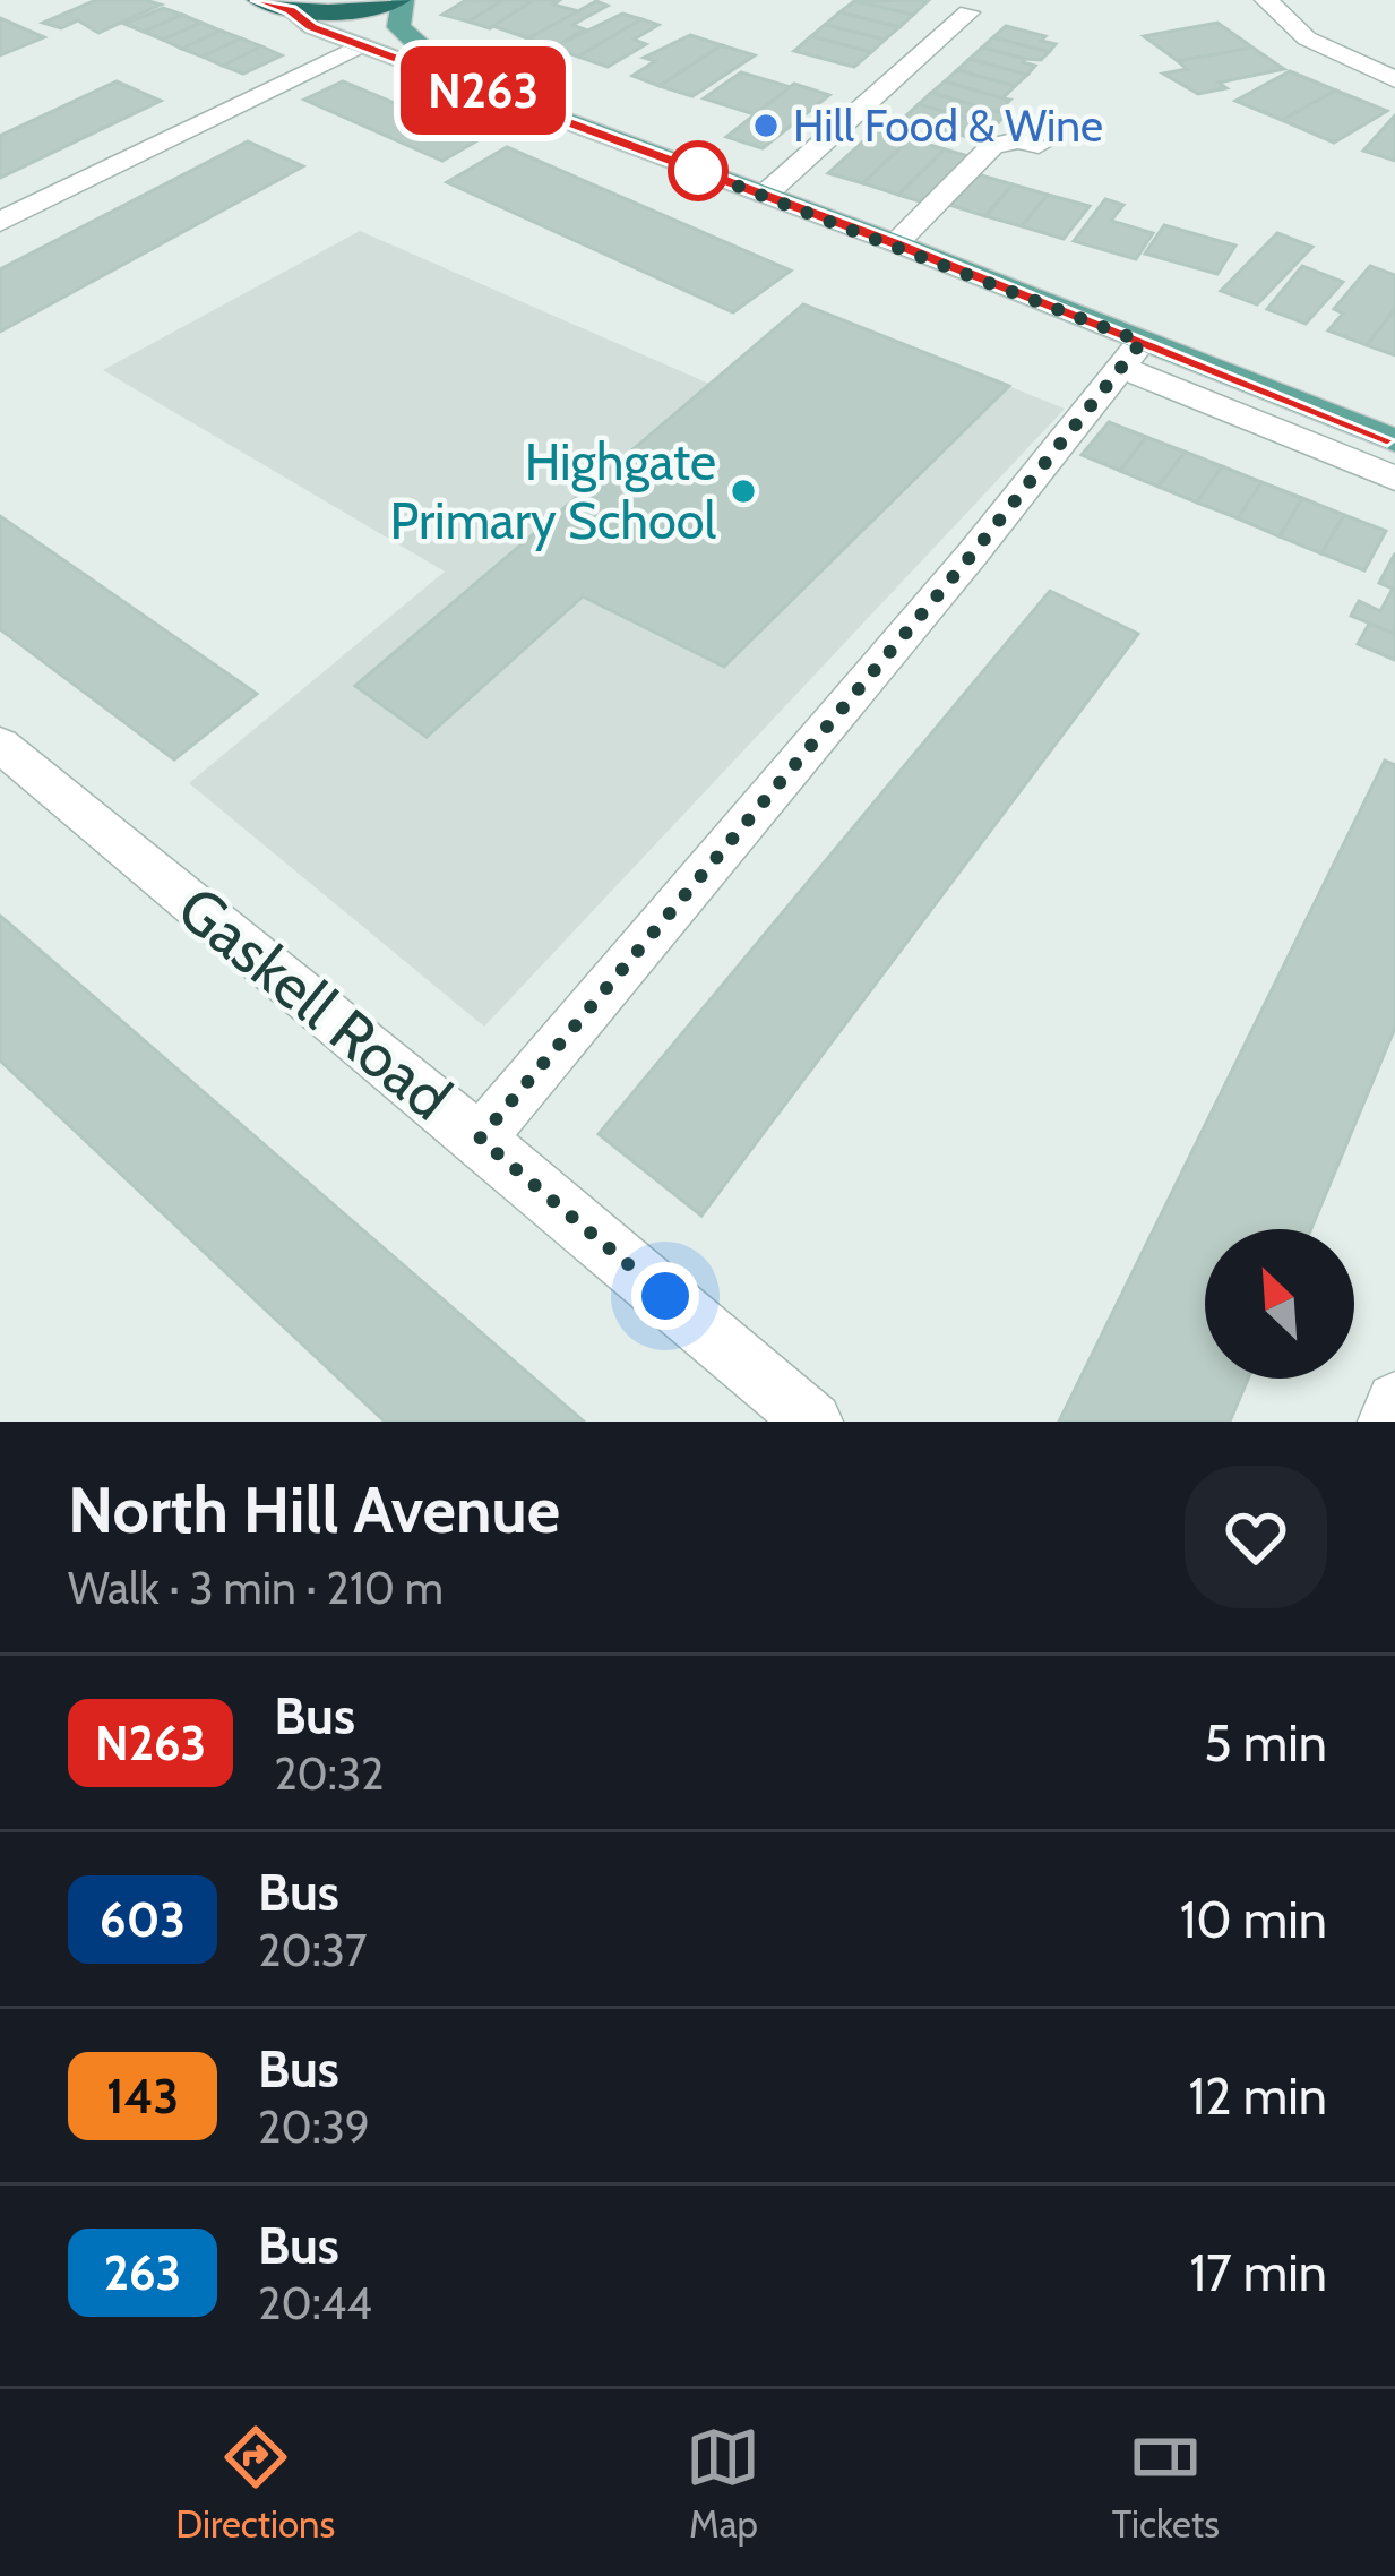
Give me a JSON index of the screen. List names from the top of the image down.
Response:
{
  "streets": {
    "street": ["Gaskell Road"]
  },
  "places": ["Hill Food & Wine", "Highgate Primary School"],
  "lines": ["bus line N263"],
  "north": "top left",
  "page": {
    "on_map": "N263",
    "heading": ["North Hill Avenue", "Walk · 3 min · 210 m"],
    "list": [
      {
        "mark": "N263",
        "name": "Bus",
        "note": "20:32",
        "value": "5 min"
      },
      {
        "mark": "603",
        "name": "Bus",
        "note": "20:37",
        "value": "10 min"
      },
      {
        "mark": "143",
        "name": "Bus",
        "note": "20:39",
        "value": "12 min"
      },
      {
        "mark": "263",
        "name": "Bus",
        "note": "20:44",
        "value": "17 min"
      }
    ],
    "tabs": ["Directions", "Map", "Tickets"]
  }
}
